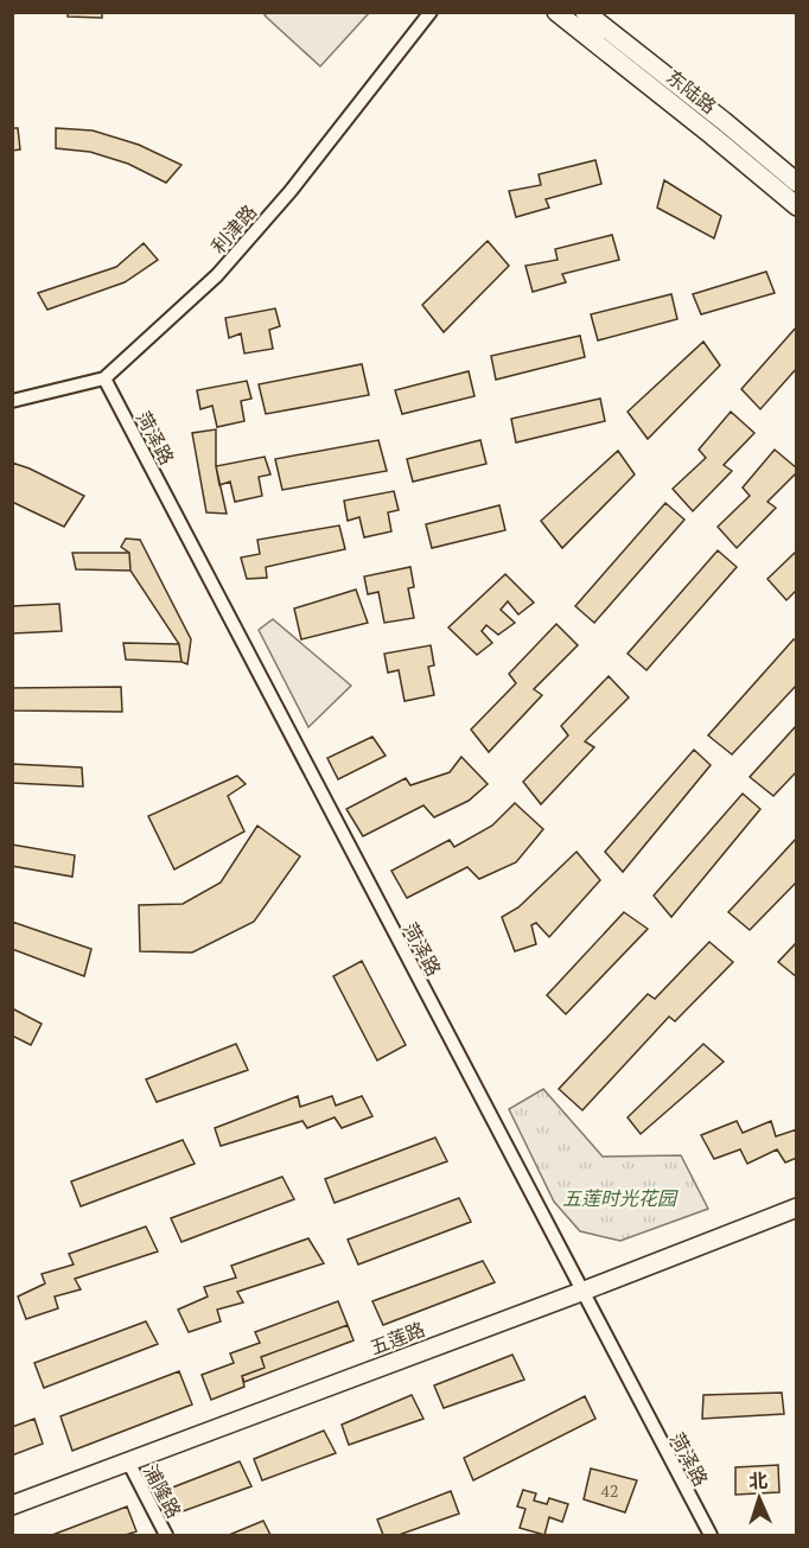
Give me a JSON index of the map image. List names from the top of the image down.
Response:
{
  "streets": {
    "street": [
      "东陆路",
      "利津路",
      "菏泽路",
      "五莲路",
      "浦隆路"
    ]
  },
  "crossings": [
    ["利津路", "菏泽路"],
    ["菏泽路", "五莲路"],
    ["五莲路", "浦隆路"]
  ],
  "parks": ["五莲时光花园"],
  "house_numbers": ["42"],
  "north": "top"
}
